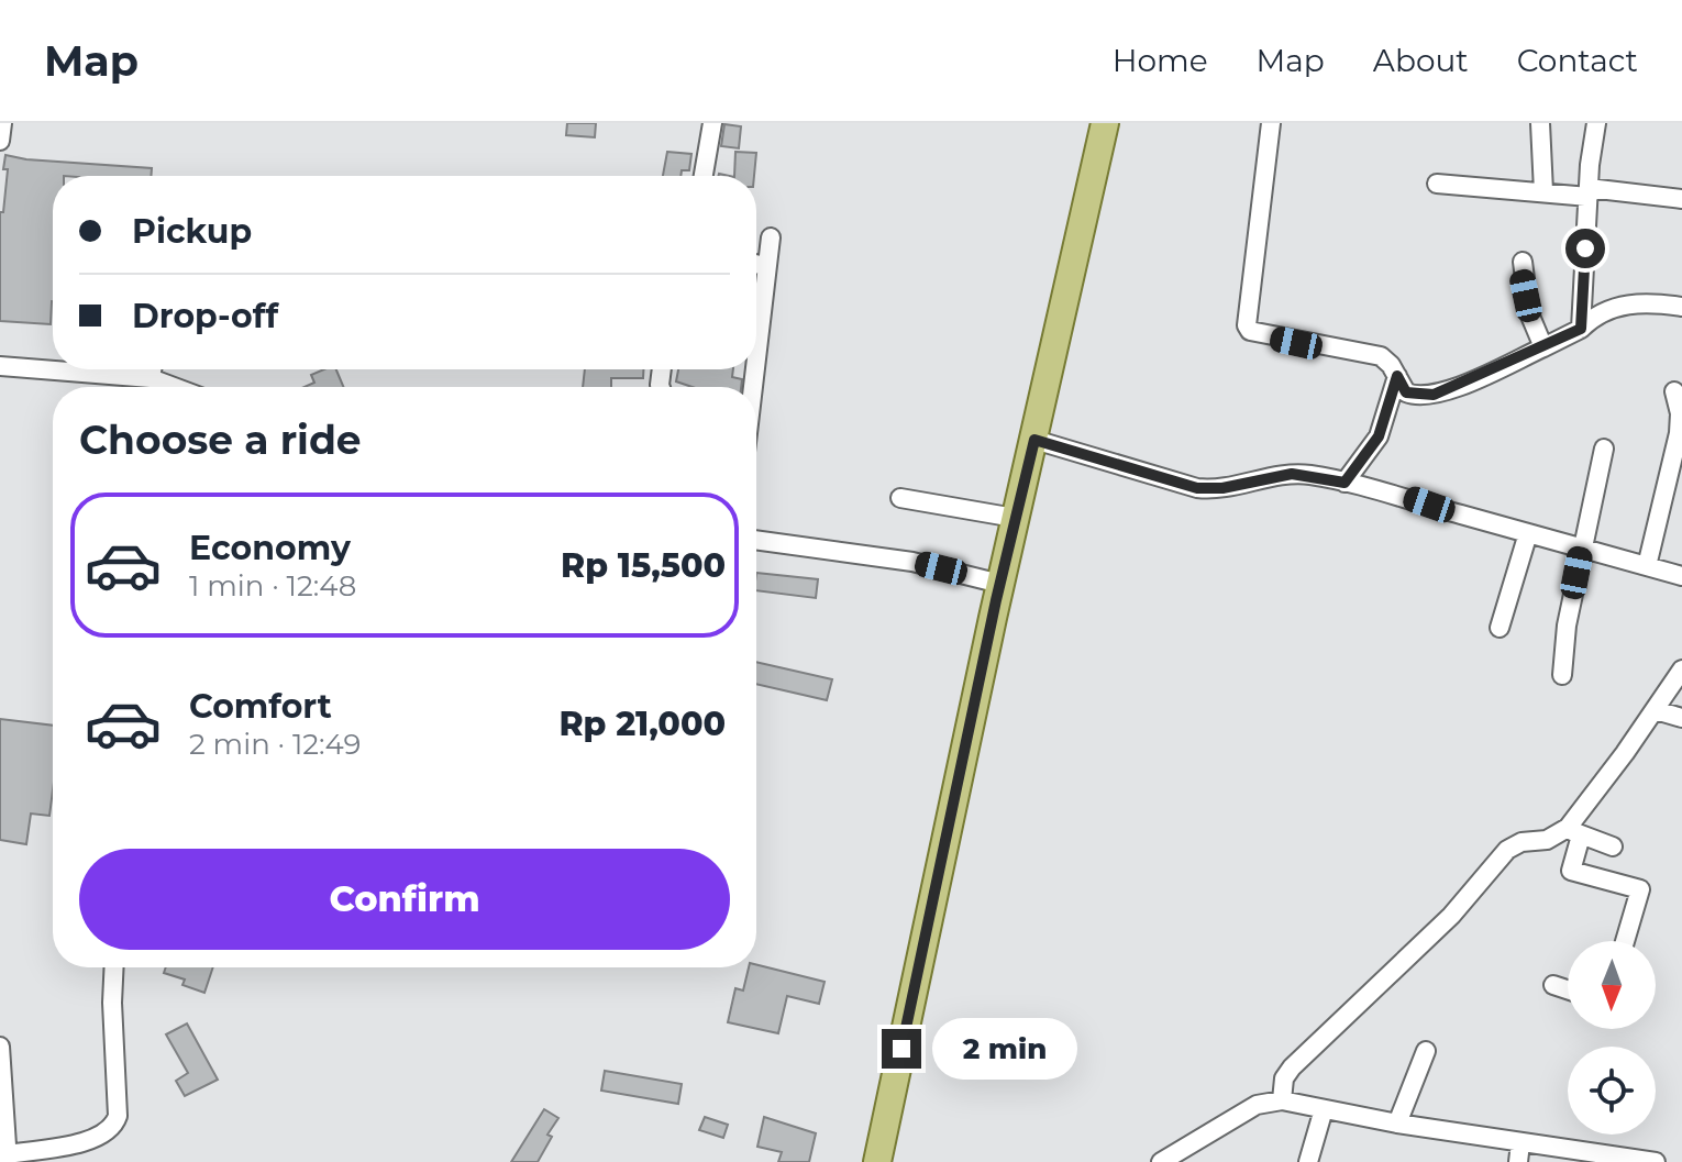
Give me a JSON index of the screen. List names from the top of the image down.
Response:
{
  "north": "bottom",
  "page": {
    "header": "Map",
    "nav": [
      "Home",
      "Map",
      "About",
      "Contact"
    ],
    "banner": ["Pickup", "Drop-off"],
    "heading": "Choose a ride",
    "list": [
      {
        "name": "Economy",
        "note": "1 min · 12:48",
        "value": "Rp 15,500"
      },
      {
        "name": "Comfort",
        "note": "2 min · 12:49",
        "value": "Rp 21,000"
      }
    ],
    "buttons": "Confirm",
    "bubble": "2 min"
  }
}
